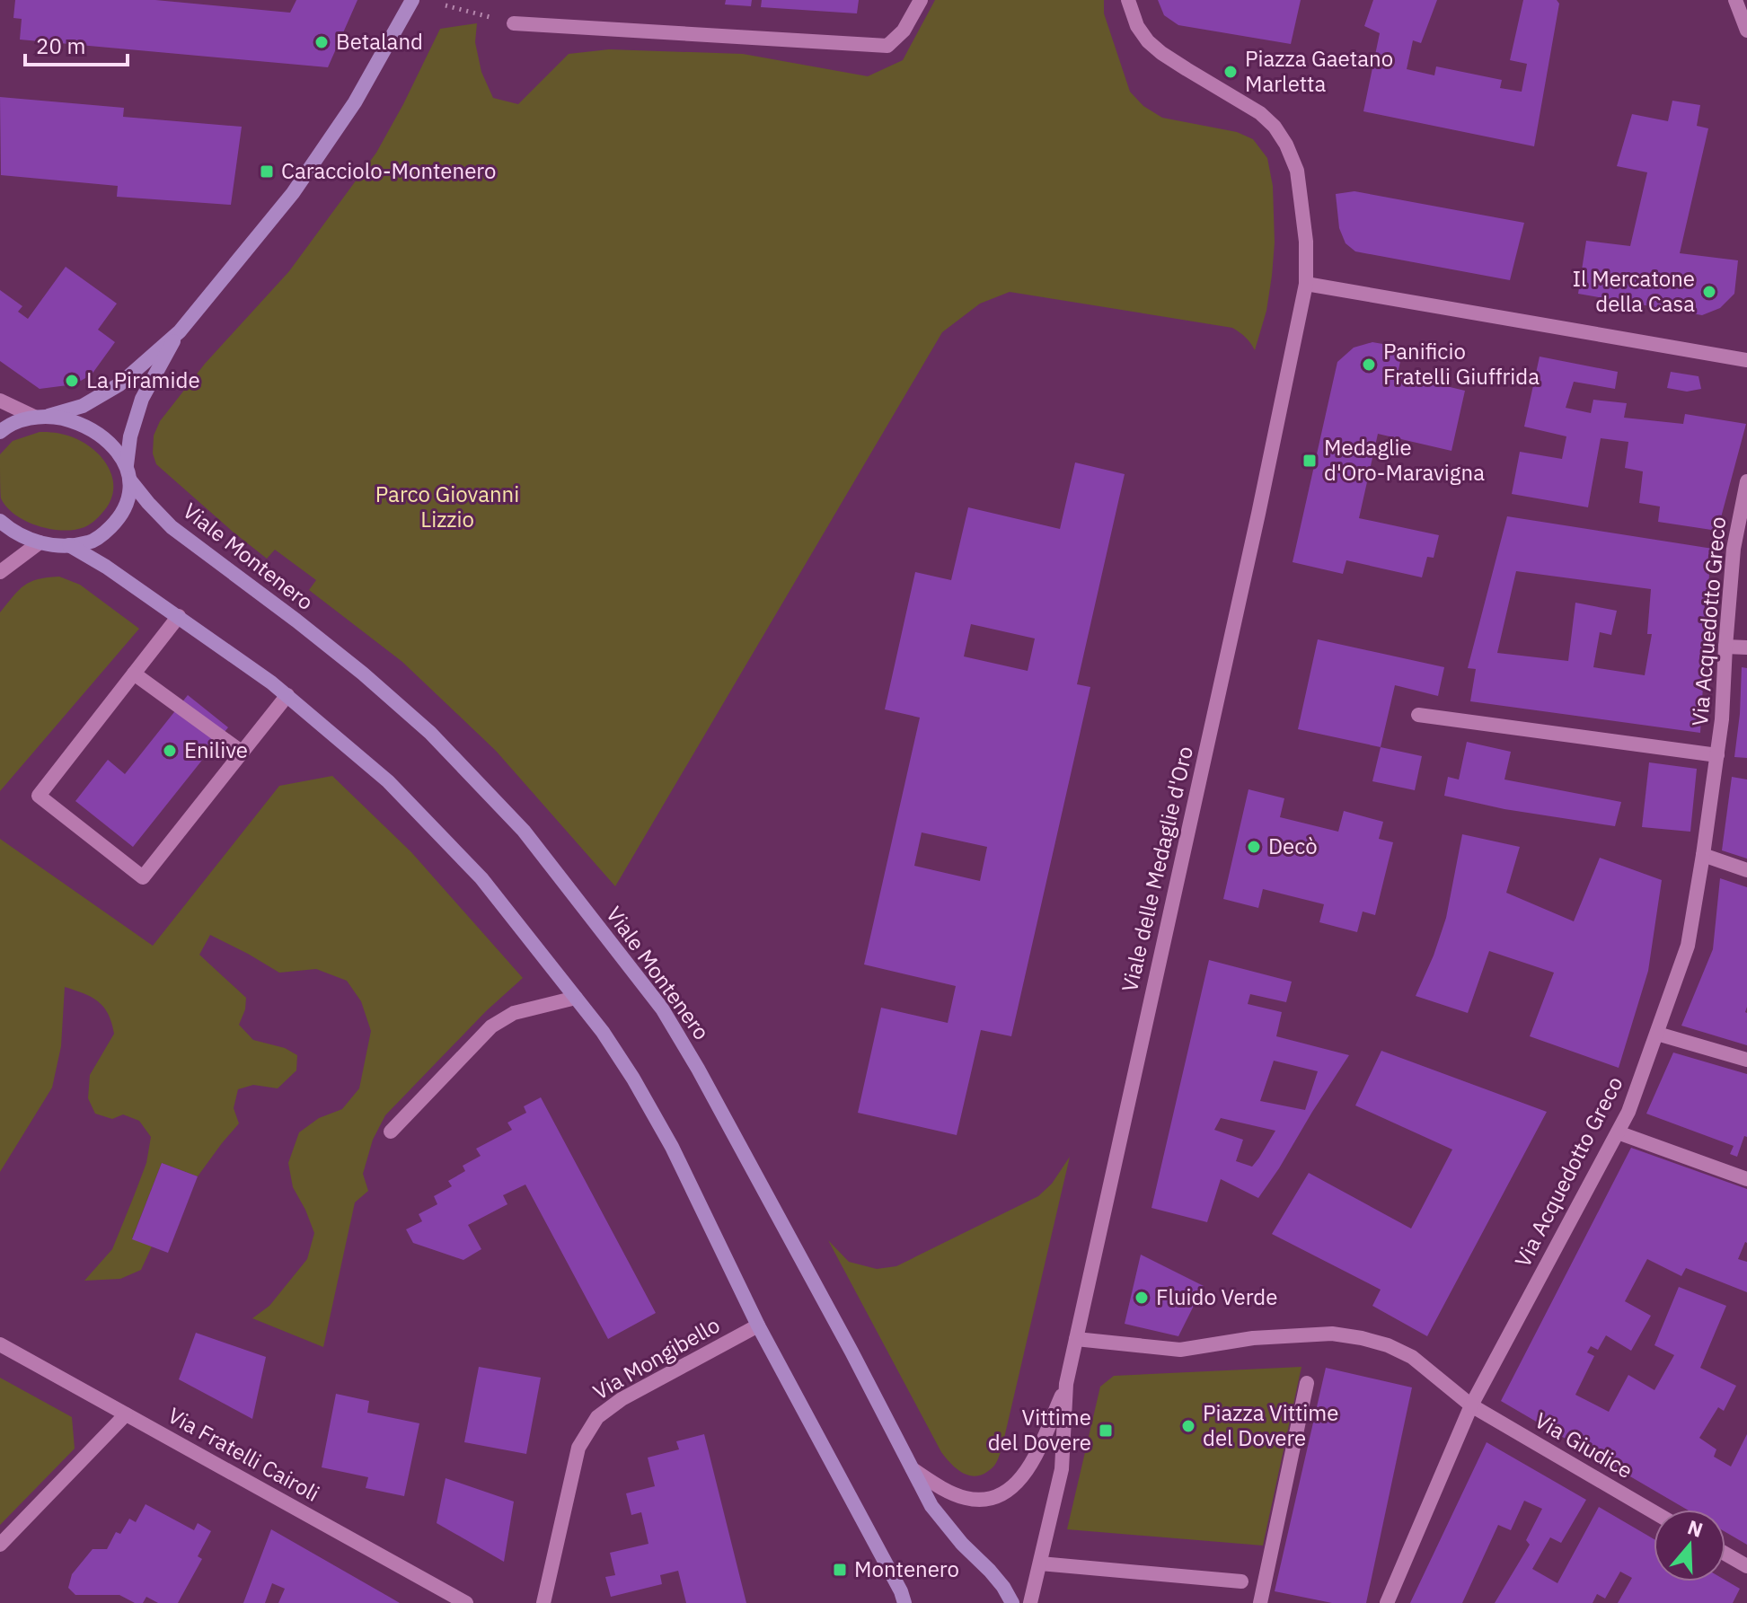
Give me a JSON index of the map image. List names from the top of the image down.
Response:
{
  "streets": {
    "main road": ["Viale Montenero"],
    "street": [
      "Via Acquedotto Greco",
      "Viale delle Medaglie d'Oro",
      "Via Mongibello",
      "Via Giudice",
      "Via Fratelli Cairoli"
    ]
  },
  "crossings": [
    ["Via Acquedotto Greco", "Via Giudice"],
    ["Viale delle Medaglie d'Oro", "Via Giudice"]
  ],
  "parks": ["Parco Giovanni Lizzio"],
  "places": {
    "other": [
      "Betaland",
      "Piazza Gaetano Marletta",
      "Il Mercatone della Casa",
      "Panificio Fratelli Giuffrida",
      "La Piramide",
      "Enilive",
      "Decò",
      "Fluido Verde",
      "Piazza Vittime del Dovere"
    ],
    "transit": [
      "Caracciolo-Montenero",
      "Medaglie d'Oro-Maravigna",
      "Vittime del Dovere",
      "Montenero"
    ]
  },
  "scale_bar": "20 m",
  "north": "top"
}
